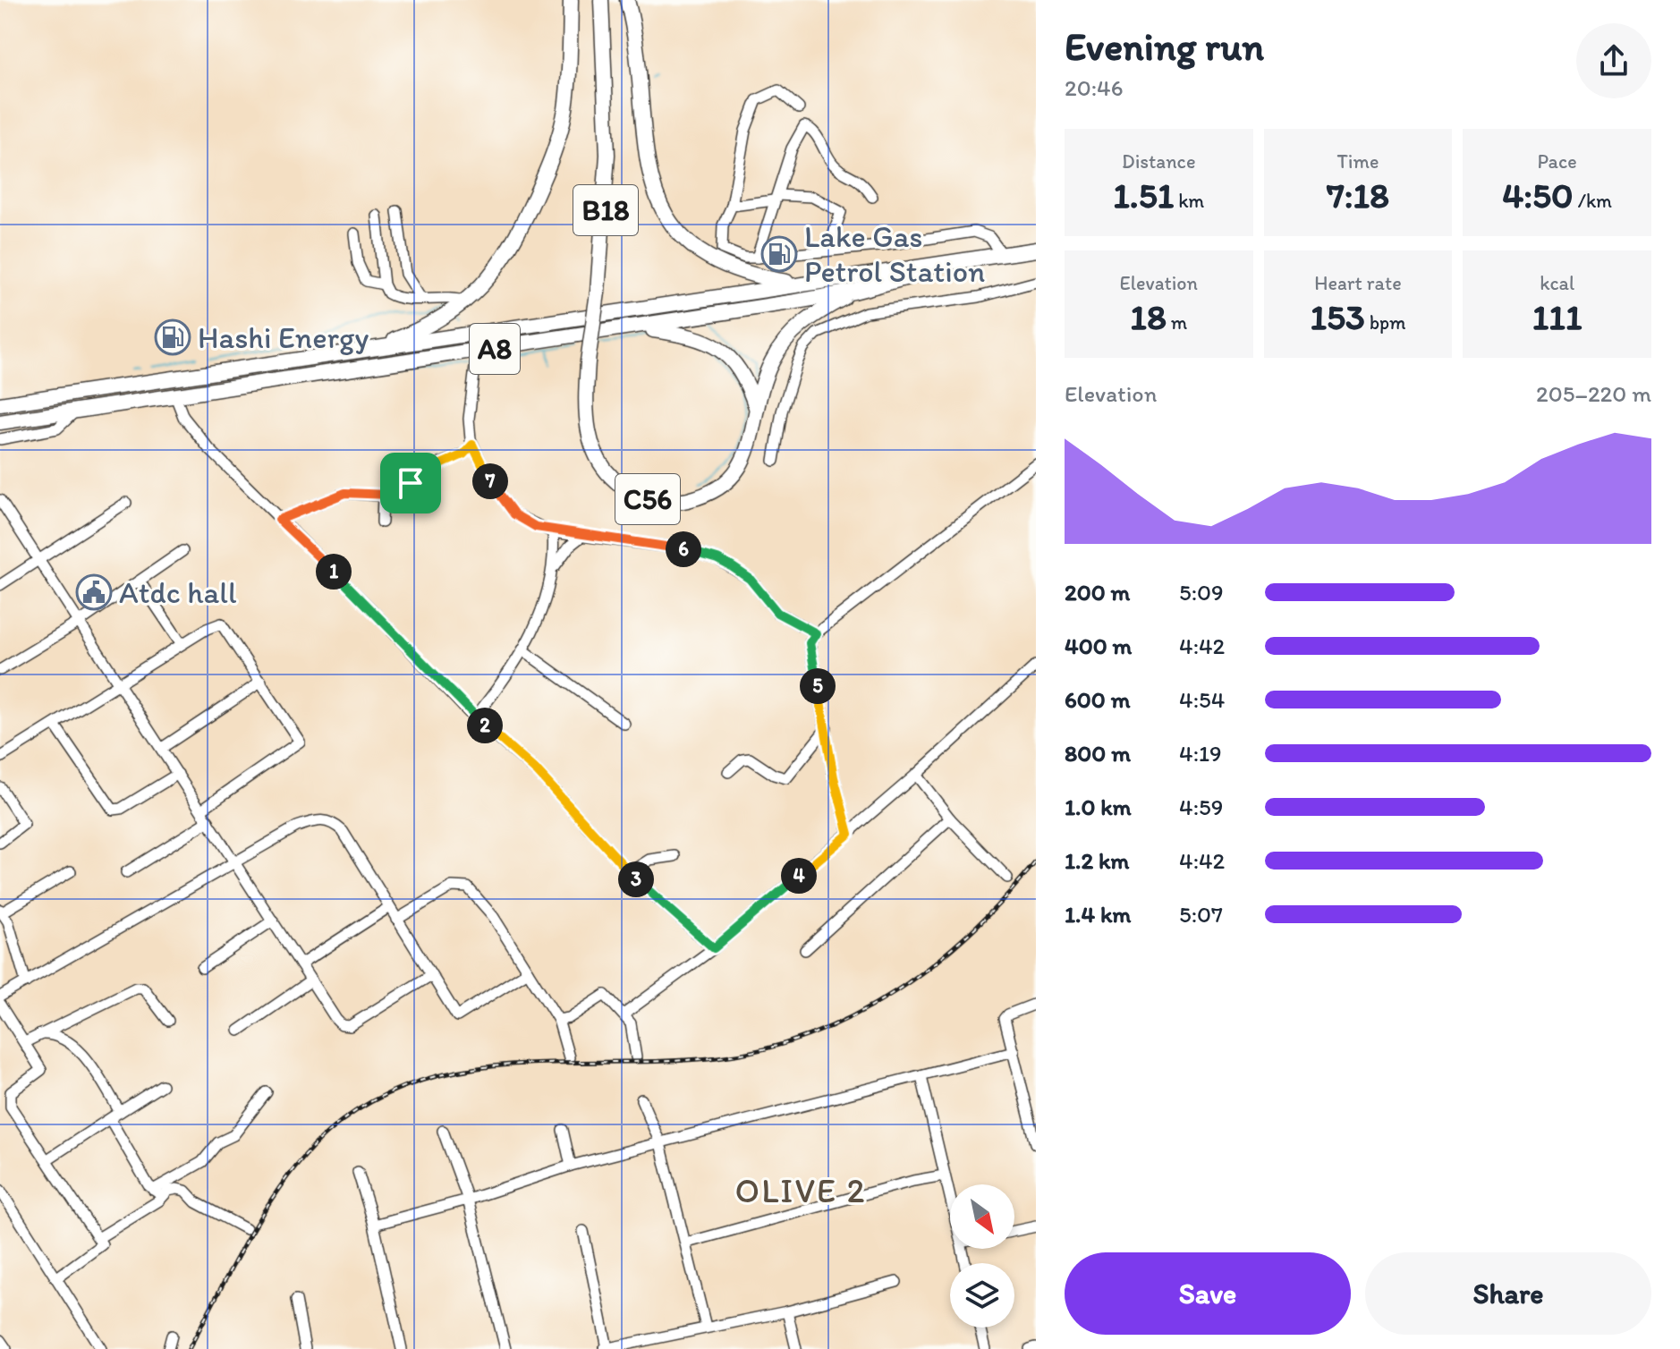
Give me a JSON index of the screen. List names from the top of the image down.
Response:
{
  "streets": {
    "highway": ["B18", "A8", "C56"]
  },
  "crossings": [
    ["B18", "C56"]
  ],
  "districts": ["OLIVE 2"],
  "places": {
    "fuel station": ["Lake Gas Petrol Station", "Hashi Energy"],
    "public building": ["Atdc hall"]
  },
  "north": "bottom right",
  "page": {
    "heading": ["Evening run", "20:46"],
    "stats": [
      ["Distance", "1.51 km"],
      ["Time", "7:18"],
      ["Pace", "4:50 /km"],
      ["Elevation", "18 m"],
      ["Heart rate", "153 bpm"],
      ["kcal", "111"]
    ],
    "chart": ["Elevation", "205–220 m"],
    "pins": [
      "7",
      "6",
      "1",
      "5",
      "2",
      "4",
      "3"
    ],
    "list": [
      {
        "name": "200 m",
        "note": "5:09"
      },
      {
        "name": "400 m",
        "note": "4:42"
      },
      {
        "name": "600 m",
        "note": "4:54"
      },
      {
        "name": "800 m",
        "note": "4:19"
      },
      {
        "name": "1.0 km",
        "note": "4:59"
      },
      {
        "name": "1.2 km",
        "note": "4:42"
      },
      {
        "name": "1.4 km",
        "note": "5:07"
      }
    ],
    "buttons": ["Save", "Share"]
  }
}
